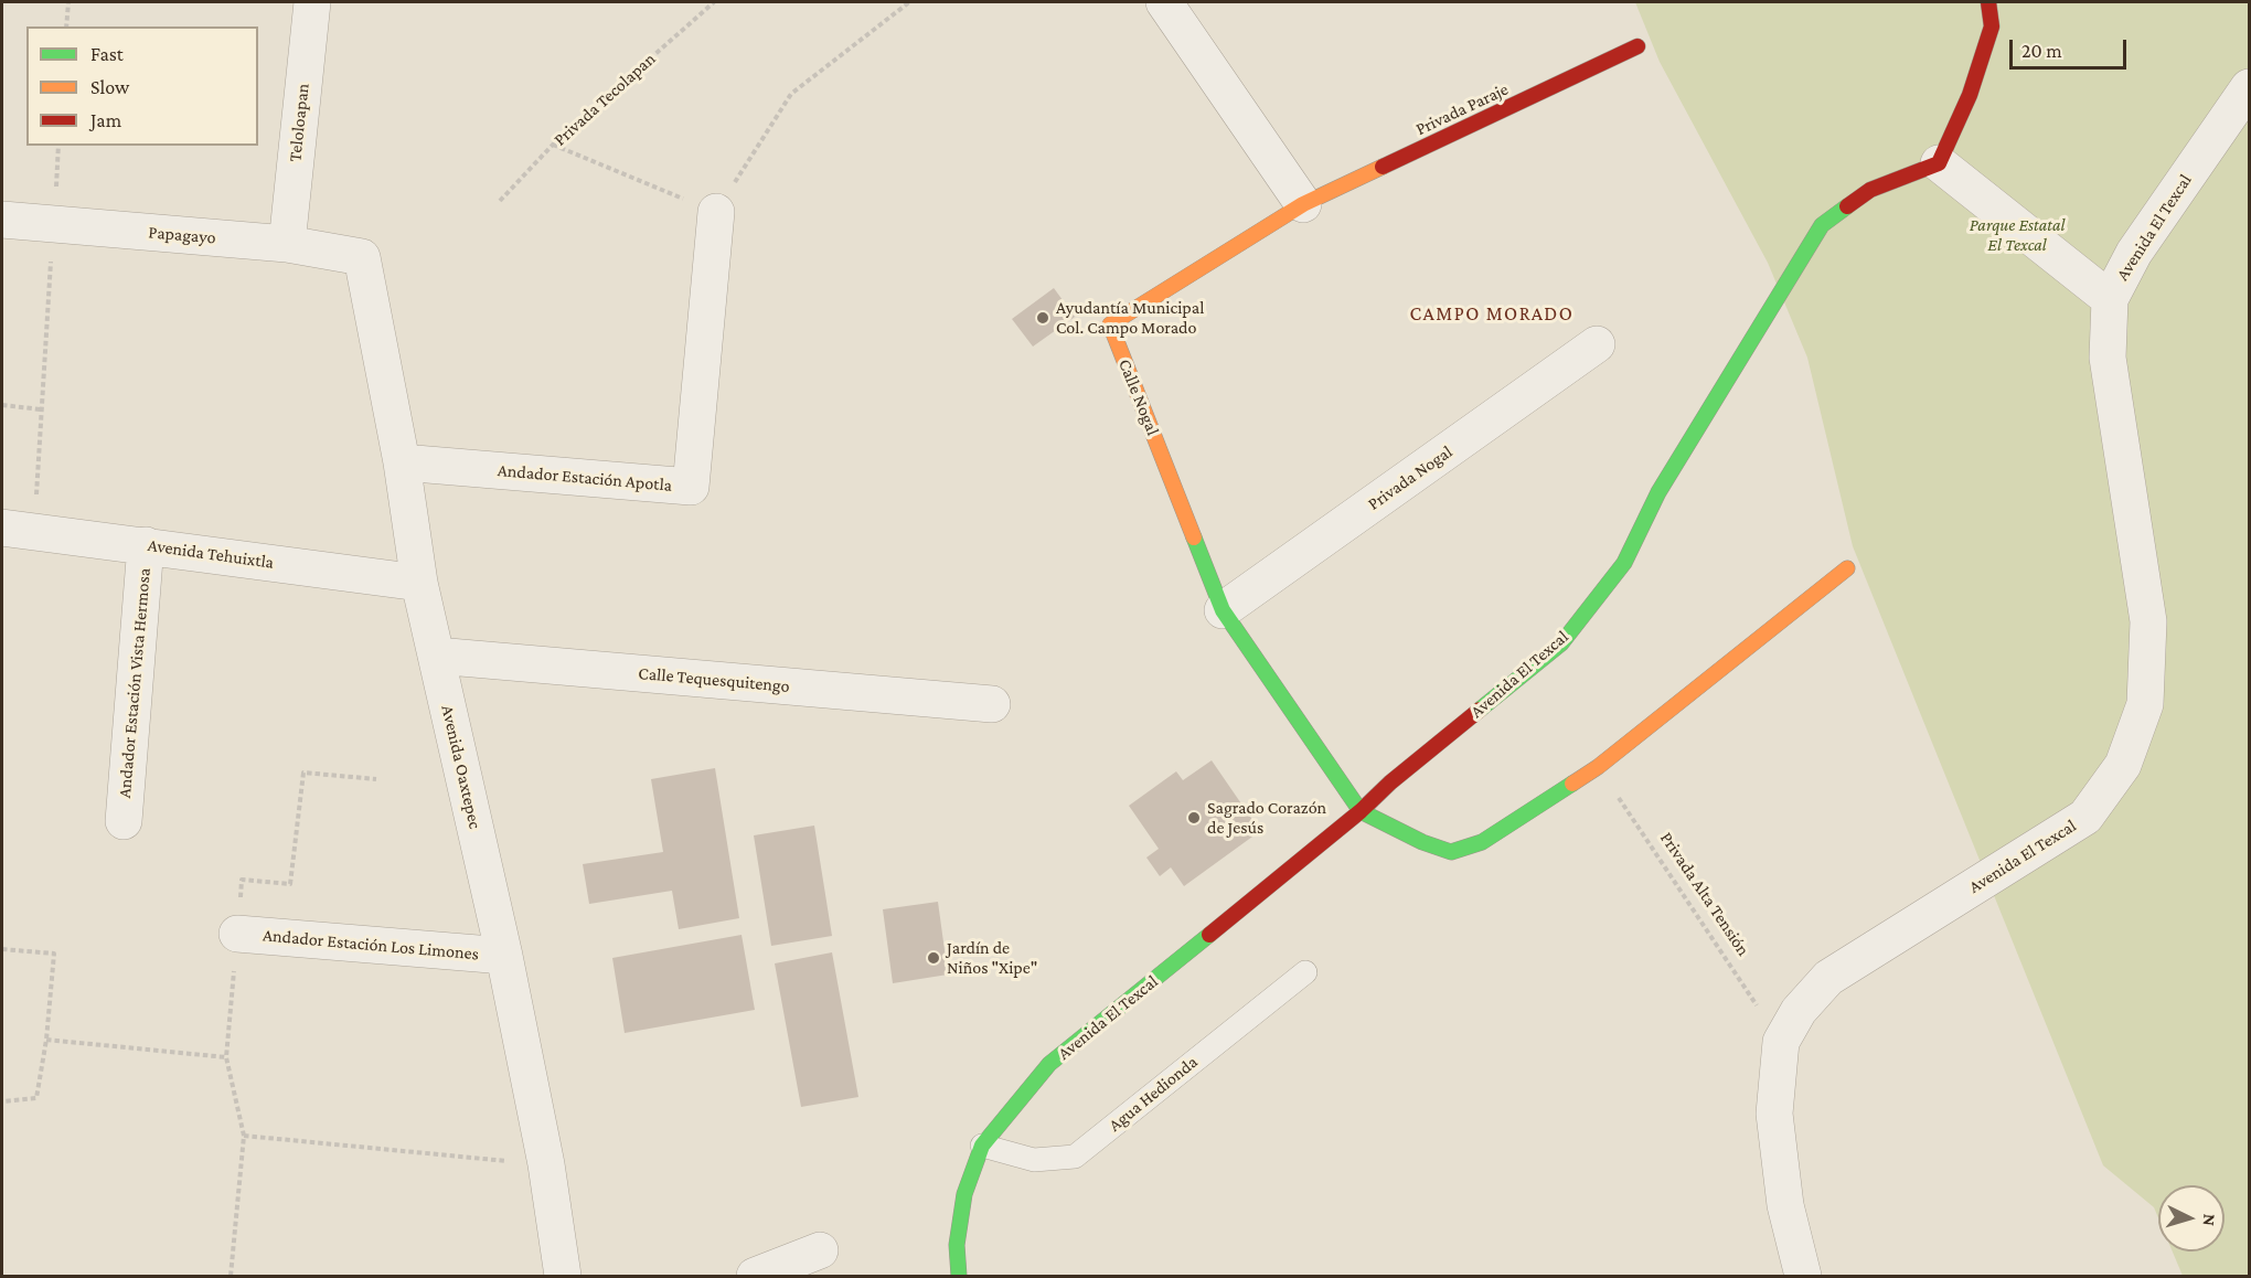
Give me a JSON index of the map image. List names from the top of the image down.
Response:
{
  "streets": {
    "street": [
      "Privada Paraje",
      "Teloloapan",
      "Avenida El Texcal",
      "Papagayo",
      "Calle Nogal",
      "Andador Estación Apotla",
      "Privada Nogal",
      "Avenida Tehuixtla",
      "Calle Tequesquitengo",
      "Andador Estación Vista Hermosa",
      "Avenida Oaxtepec",
      "Andador Estación Los Limones"
    ],
    "lane": ["Agua Hedionda"],
    "path": ["Privada Tecolapan", "Privada Alta Tensión"]
  },
  "crossings": [
    ["Privada Paraje", "Calle Nogal"],
    ["Teloloapan", "Papagayo"],
    ["Avenida El Texcal", "Calle Nogal"],
    ["Avenida El Texcal", "Privada Alta Tensión"],
    ["Avenida El Texcal", "Agua Hedionda"],
    ["Papagayo", "Avenida Oaxtepec"],
    ["Calle Nogal", "Privada Nogal"],
    ["Andador Estación Apotla", "Avenida Oaxtepec"],
    ["Avenida Tehuixtla", "Andador Estación Vista Hermosa"],
    ["Avenida Tehuixtla", "Avenida Oaxtepec"],
    ["Calle Tequesquitengo", "Avenida Oaxtepec"],
    ["Avenida Oaxtepec", "Andador Estación Los Limones"]
  ],
  "districts": ["CAMPO MORADO"],
  "parks": ["Parque Estatal El Texcal"],
  "places": ["Ayudantía Municipal Col. Campo Morado", "Sagrado Corazón de Jesús", "Jardín de Niños \"Xipe\""],
  "legend": ["Fast", "Slow", "Jam"],
  "scale_bar": "20 m",
  "north": "right"
}
